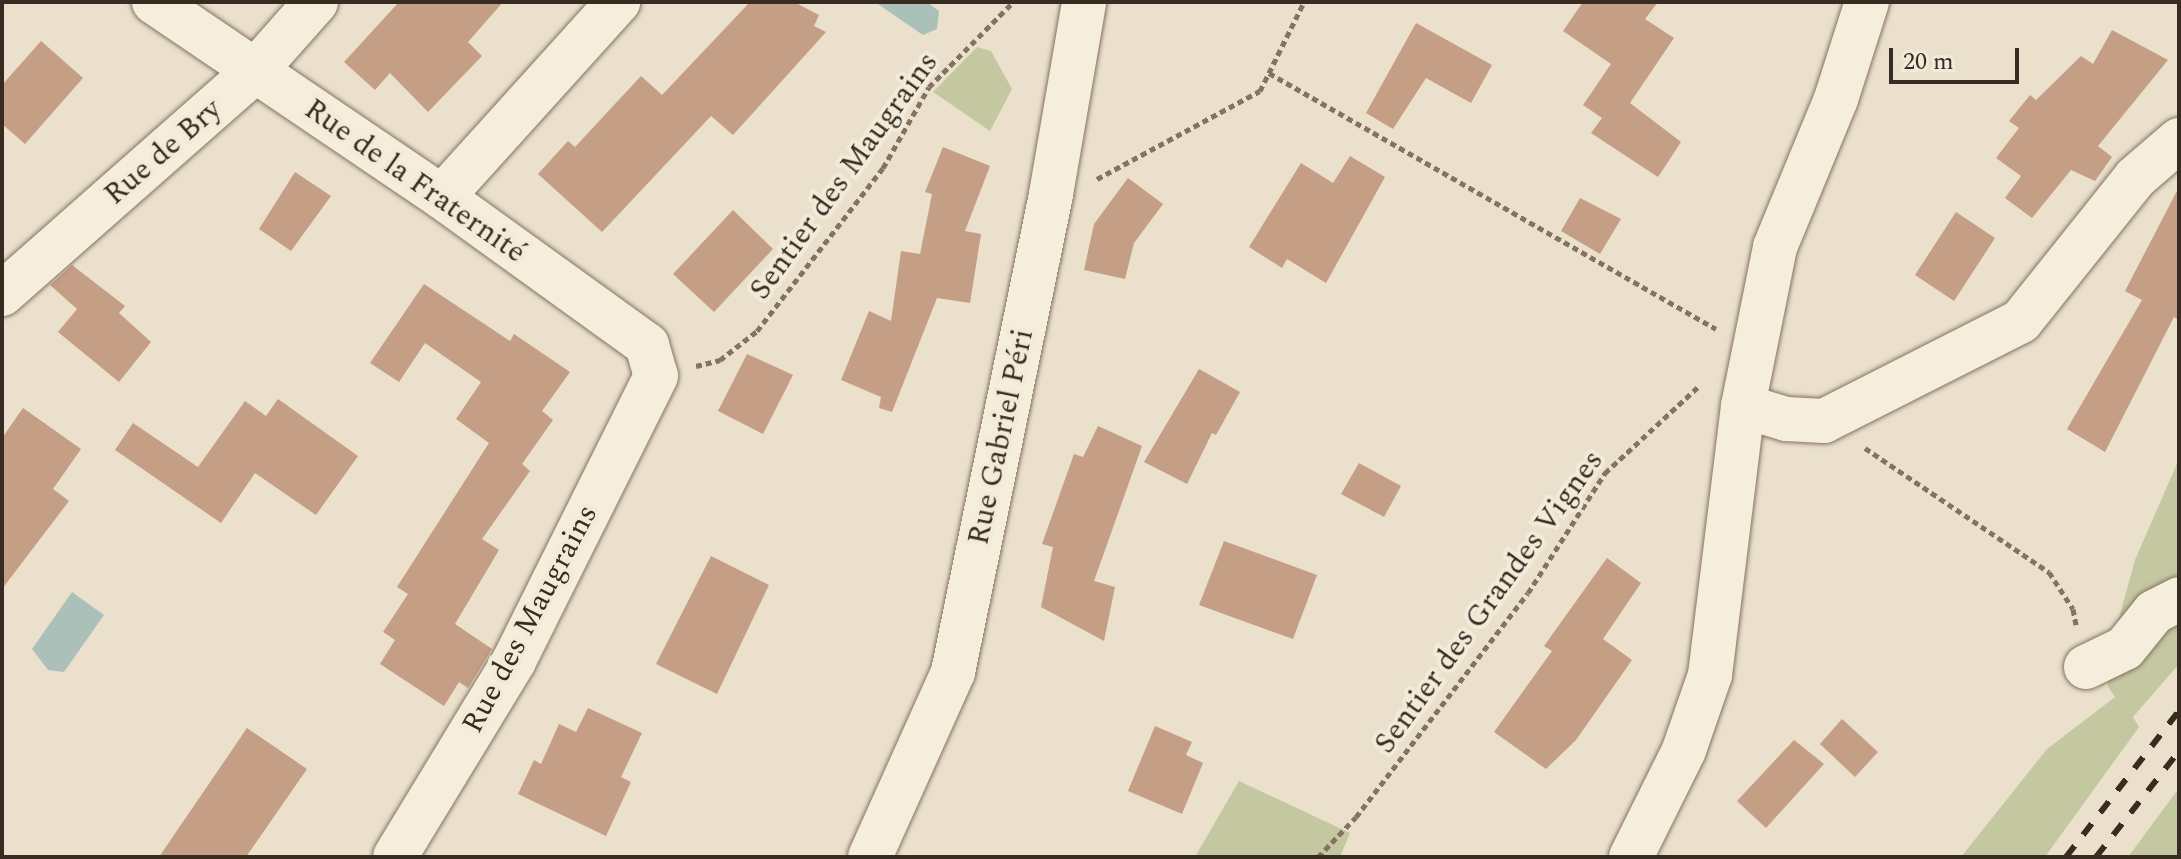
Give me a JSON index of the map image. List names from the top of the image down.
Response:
{
  "streets": {
    "street": [
      "Rue de Bry",
      "Rue de la Fraternité",
      "Rue Gabriel Péri",
      "Rue des Maugrains"
    ],
    "path": ["Sentier des Maugrains", "Sentier des Grandes Vignes"]
  },
  "crossings": [
    ["Rue de Bry", "Rue de la Fraternité"],
    ["Sentier des Maugrains", "Rue de la Fraternité"],
    ["Sentier des Maugrains", "Rue des Maugrains"],
    ["Rue de la Fraternité", "Rue des Maugrains"]
  ],
  "scale_bar": "20 m"
}
